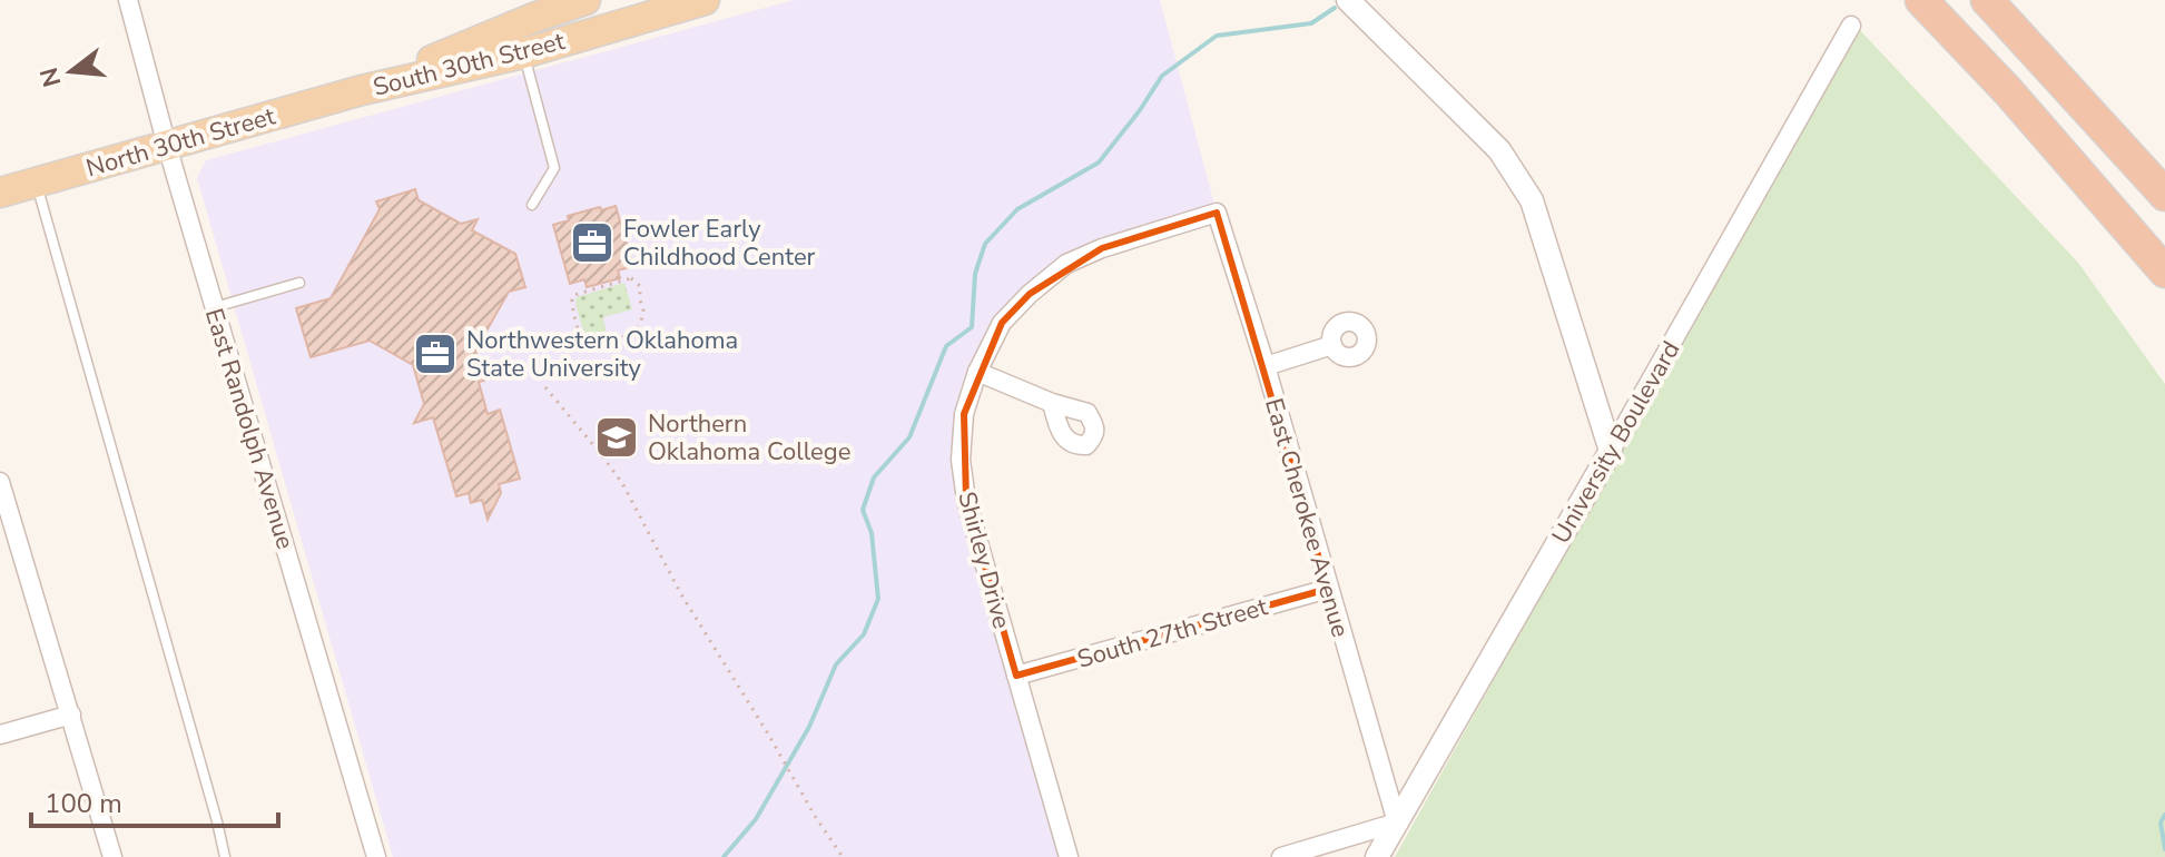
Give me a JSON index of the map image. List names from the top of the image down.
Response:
{
  "streets": {
    "main road": ["South 30th Street", "North 30th Street"],
    "street": [
      "East Randolph Avenue",
      "University Boulevard",
      "East Cherokee Avenue",
      "Shirley Drive",
      "South 27th Street"
    ]
  },
  "crossings": [
    ["South 30th Street", "North 30th Street"],
    ["North 30th Street", "East Randolph Avenue"],
    ["University Boulevard", "East Cherokee Avenue"],
    ["East Cherokee Avenue", "Shirley Drive"],
    ["East Cherokee Avenue", "South 27th Street"],
    ["Shirley Drive", "South 27th Street"]
  ],
  "places": {
    "office": ["Fowler Early Childhood Center", "Northwestern Oklahoma State University"],
    "school or university": ["Northern Oklahoma College"]
  },
  "scale_bar": "100 m",
  "north": "left"
}
